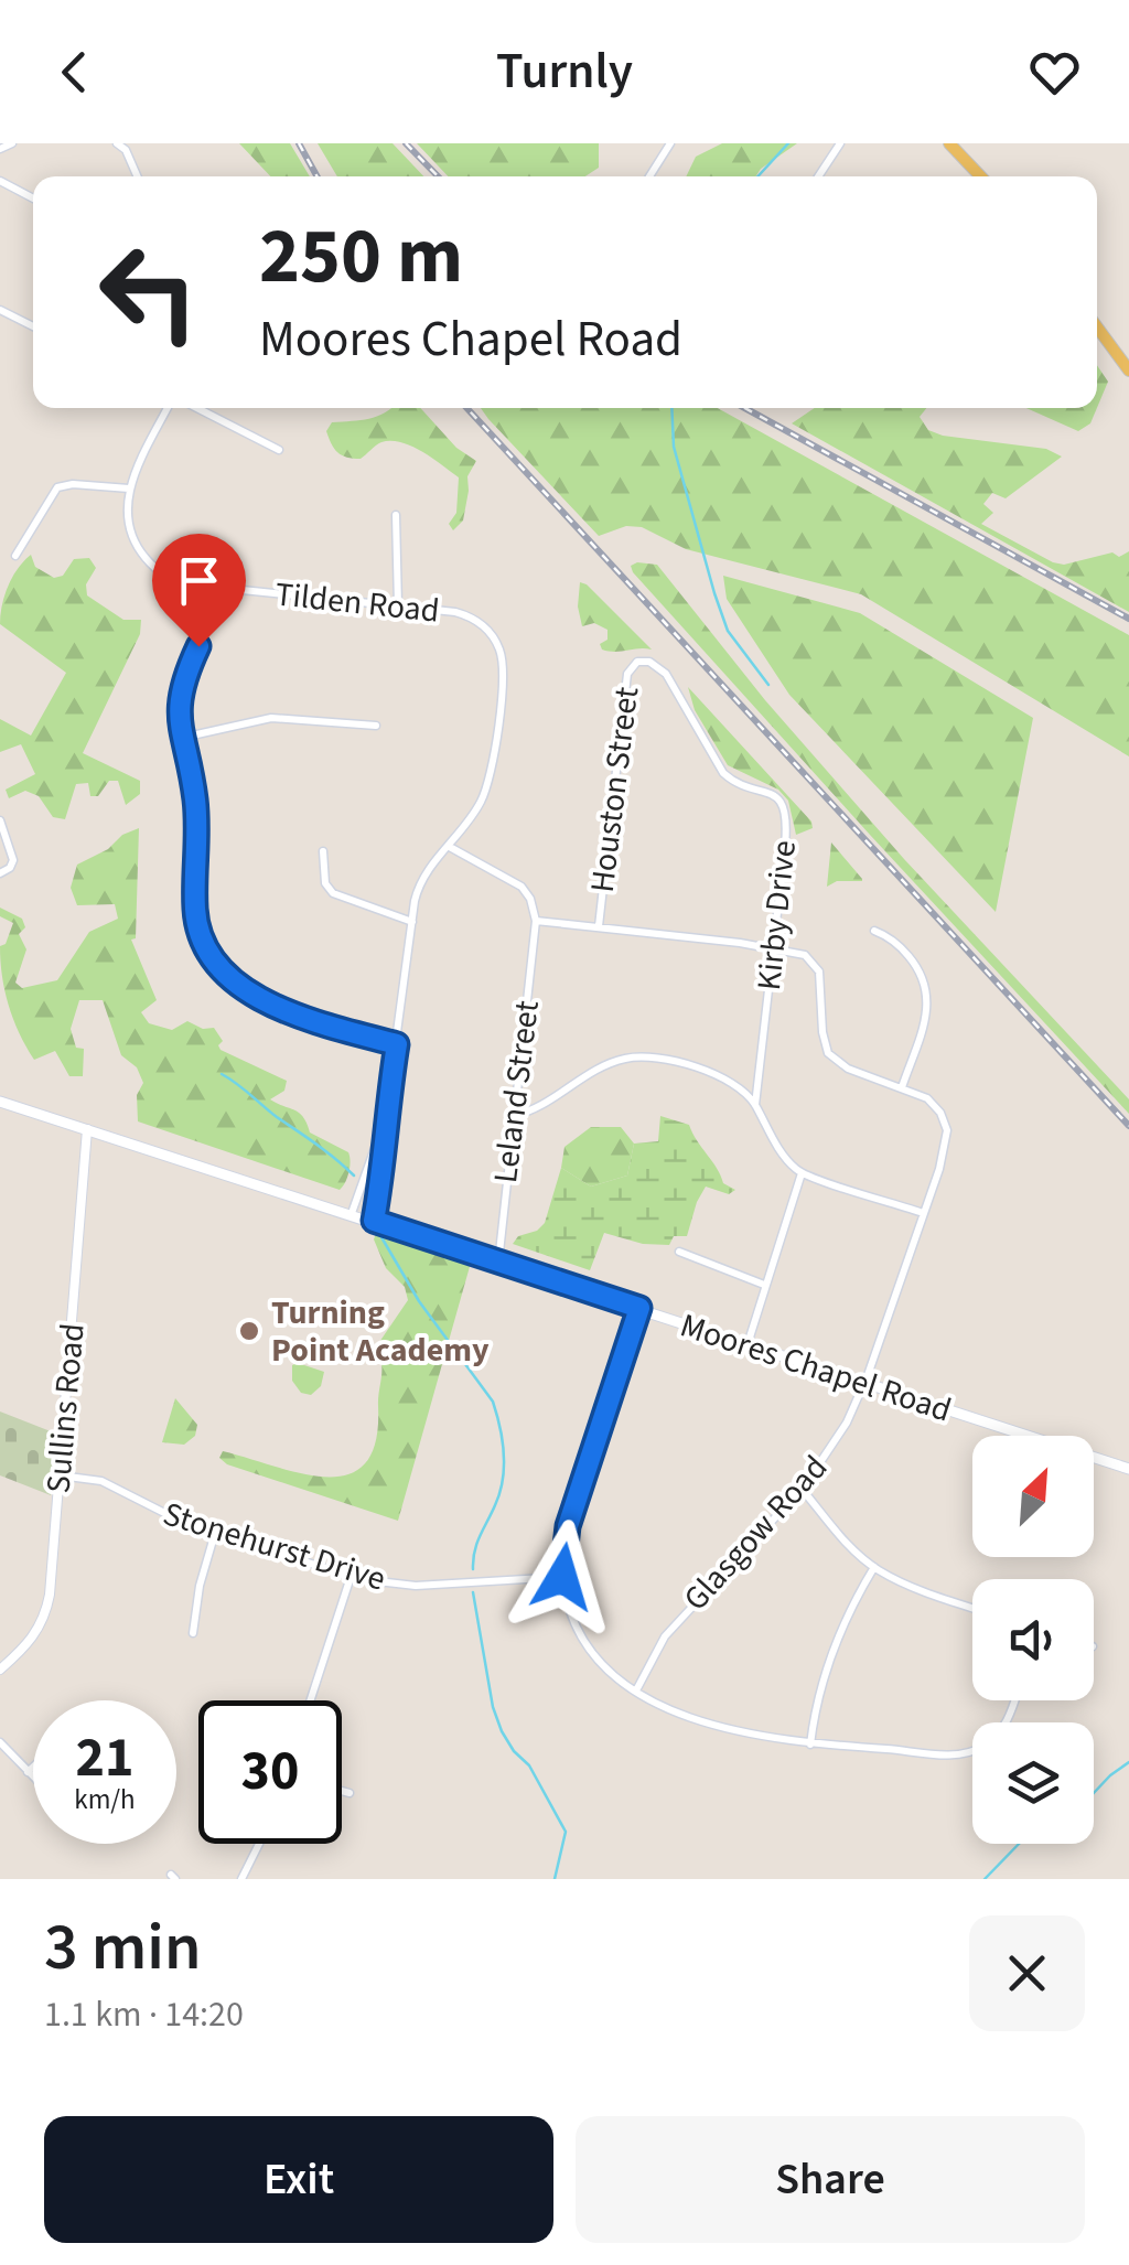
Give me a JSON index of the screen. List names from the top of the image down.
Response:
{
  "streets": {
    "main road": ["Moores Chapel Road"],
    "street": [
      "Tilden Road",
      "Houston Street",
      "Kirby Drive",
      "Leland Street",
      "Sullins Road",
      "Glasgow Road",
      "Stonehurst Drive"
    ]
  },
  "crossings": [
    ["Tilden Road", "Moores Chapel Road"],
    ["Houston Street", "Kirby Drive"],
    ["Kirby Drive", "Leland Street"],
    ["Kirby Drive", "Moores Chapel Road"],
    ["Leland Street", "Moores Chapel Road"],
    ["Moores Chapel Road", "Sullins Road"],
    ["Moores Chapel Road", "Glasgow Road"],
    ["Sullins Road", "Stonehurst Drive"]
  ],
  "places": ["Turning Point Academy"],
  "north": "top right",
  "page": {
    "header": "Turnly",
    "turn": ["250 m", "Moores Chapel Road"],
    "speed": "21 km/h",
    "limit": "30",
    "heading": ["3 min", "1.1 km · 14:20"],
    "buttons": ["Exit", "Share"]
  }
}
